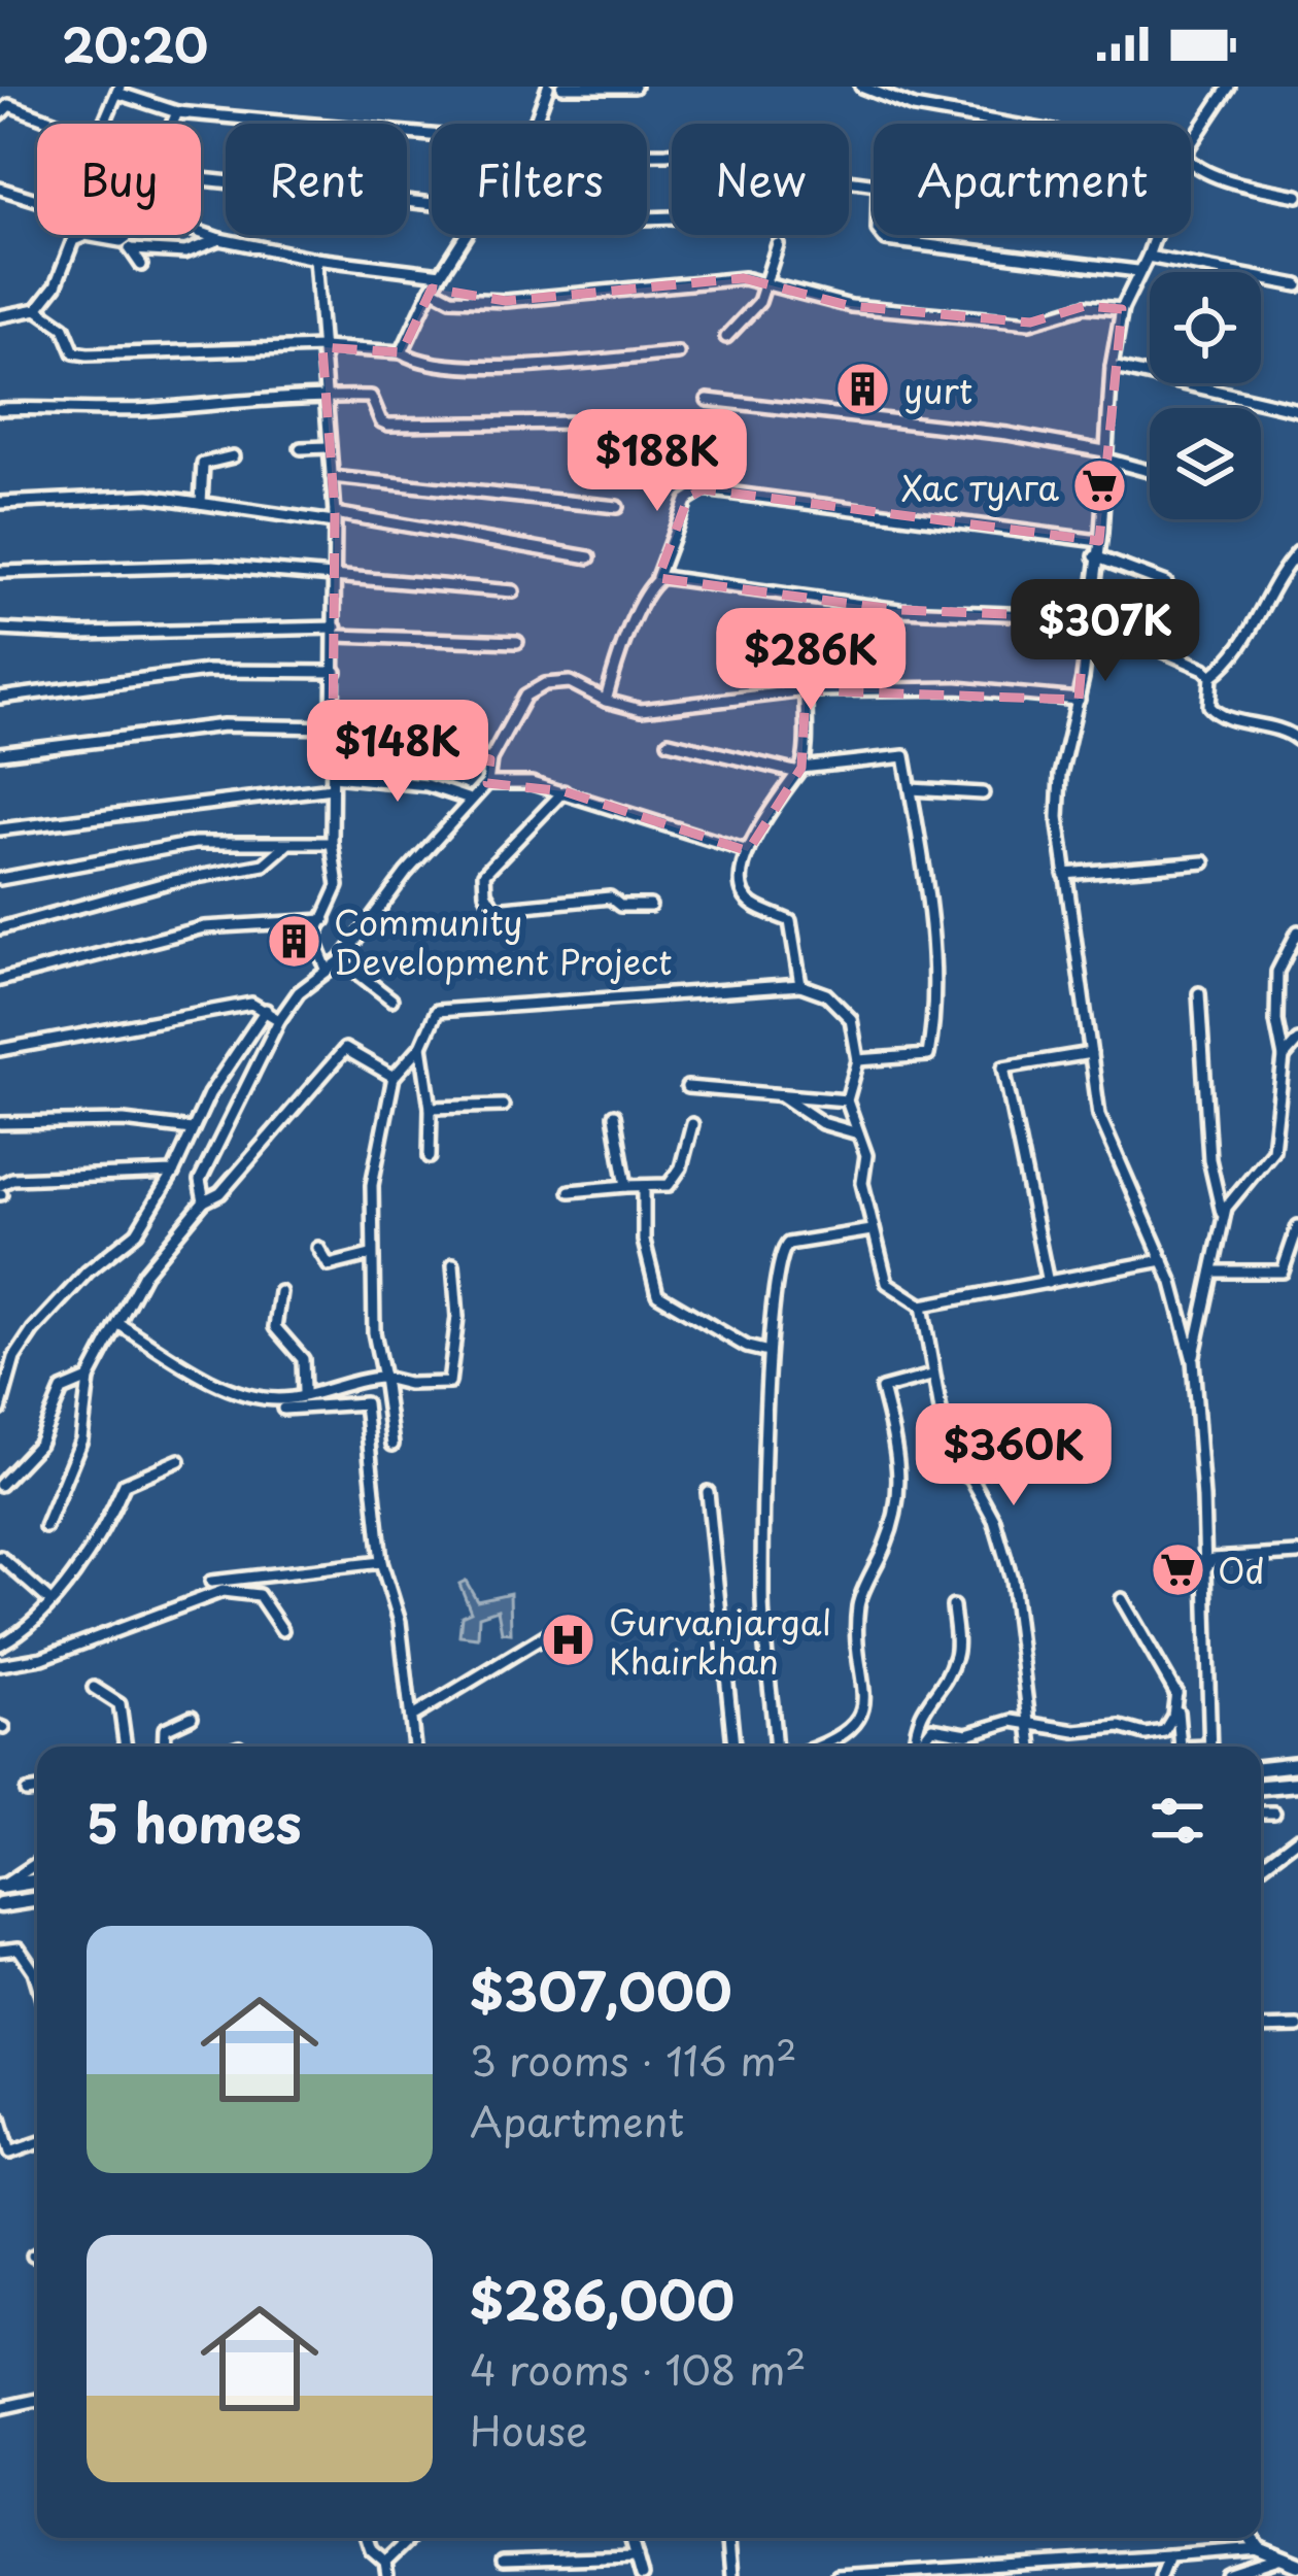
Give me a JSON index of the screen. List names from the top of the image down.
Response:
{
  "places": {
    "building": ["yurt", "Community Development Project"],
    "supermarket": ["Хас тулга", "Od"],
    "hospital": ["Gurvanjargal Khairkhan"]
  },
  "page": {
    "status": "20:20",
    "chip": [
      "Buy",
      "Rent",
      "Filters",
      "New",
      "Apartment"
    ],
    "price": [
      "$188K",
      "$307K",
      "$286K",
      "$148K",
      "$360K"
    ],
    "heading": "5 homes",
    "list": [
      {
        "name": "$307,000",
        "note": "3 rooms · 116 m² · Apartment"
      },
      {
        "name": "$286,000",
        "note": "4 rooms · 108 m² · House"
      }
    ]
  }
}
